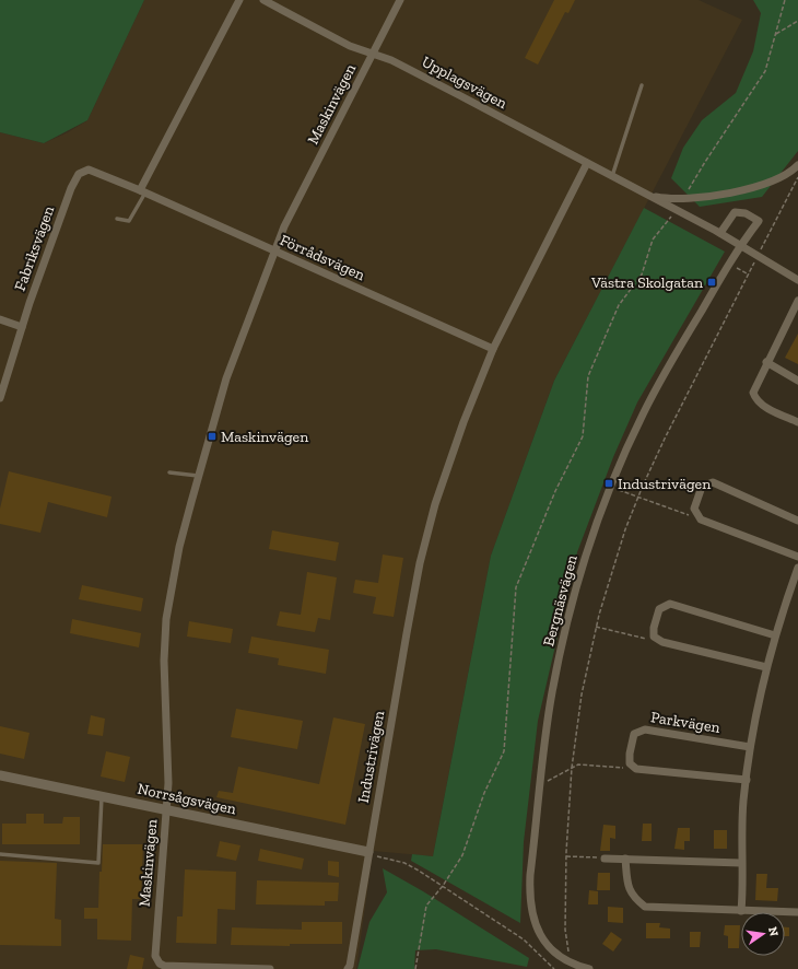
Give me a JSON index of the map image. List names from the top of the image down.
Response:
{
  "streets": {
    "street": [
      "Upplagsvägen",
      "Maskinvägen",
      "Fabriksvägen",
      "Förrådsvägen",
      "Bergnäsvägen",
      "Parkvägen",
      "Industrivägen",
      "Norrsågsvägen"
    ]
  },
  "crossings": [
    ["Upplagsvägen", "Maskinvägen"],
    ["Upplagsvägen", "Bergnäsvägen"],
    ["Upplagsvägen", "Industrivägen"],
    ["Maskinvägen", "Förrådsvägen"],
    ["Maskinvägen", "Norrsågsvägen"],
    ["Fabriksvägen", "Förrådsvägen"],
    ["Förrådsvägen", "Industrivägen"],
    ["Industrivägen", "Norrsågsvägen"]
  ],
  "places": {
    "transit": ["Västra Skolgatan", "Maskinvägen", "Industrivägen"]
  },
  "north": "right"
}
